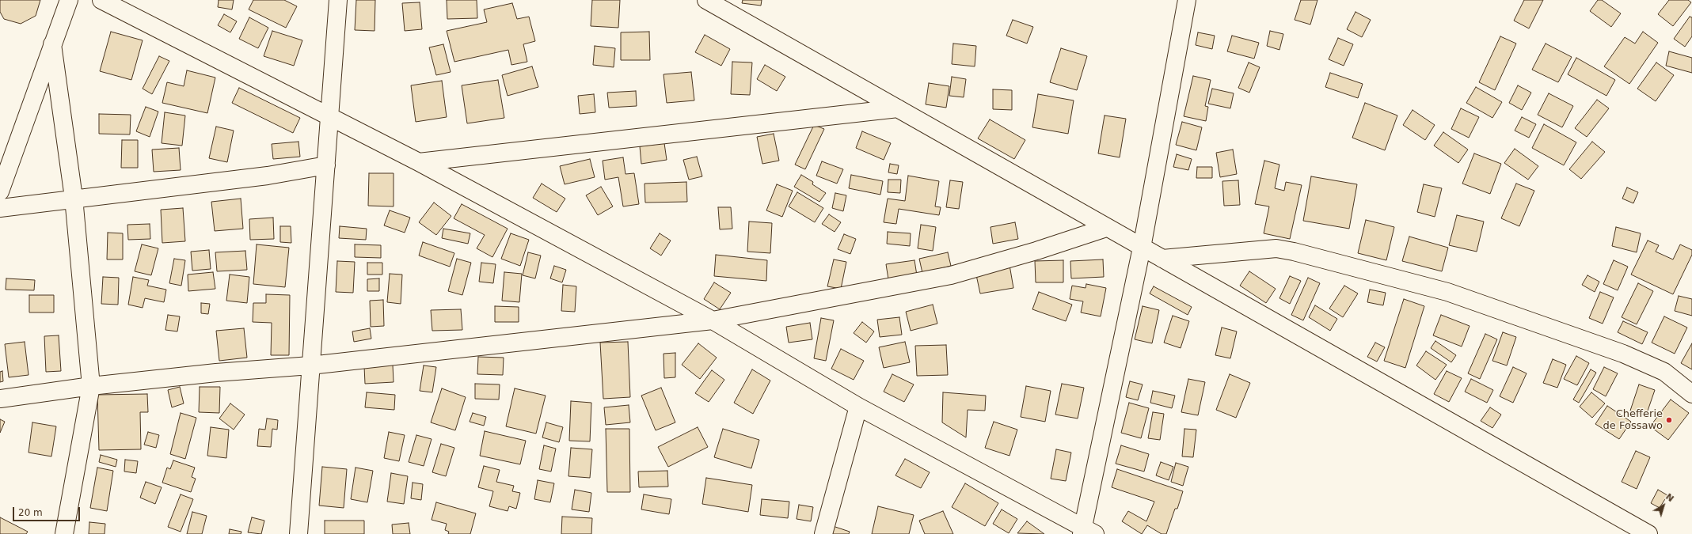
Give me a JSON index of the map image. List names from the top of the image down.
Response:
{
  "places": ["Chefferie de Fossawo"],
  "scale_bar": "20 m",
  "north": "top right"
}
